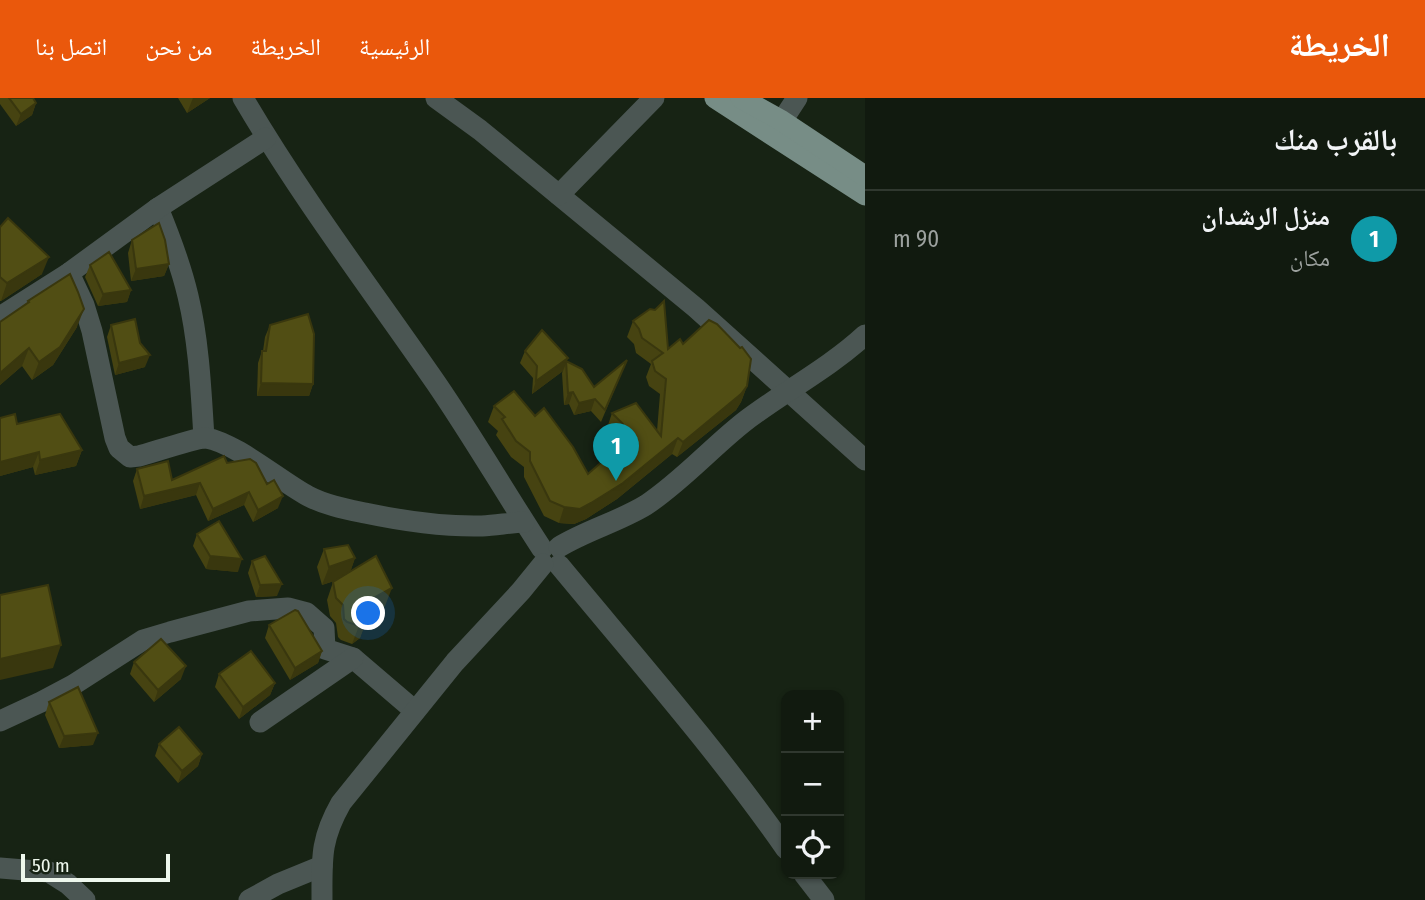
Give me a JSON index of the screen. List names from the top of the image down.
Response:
{
  "scale_bar": "50 m",
  "page": {
    "header": "الخريطة",
    "nav": [
      "الرئيسية",
      "الخريطة",
      "من نحن",
      "اتصل بنا"
    ],
    "heading": "بالقرب منك",
    "list": [
      {
        "mark": "1",
        "name": "منزل الرشدان",
        "note": "مكان",
        "value": "90 m"
      }
    ],
    "pins": "1",
    "map_buttons": ["+", "−"],
    "scale": "50 m"
  }
}
